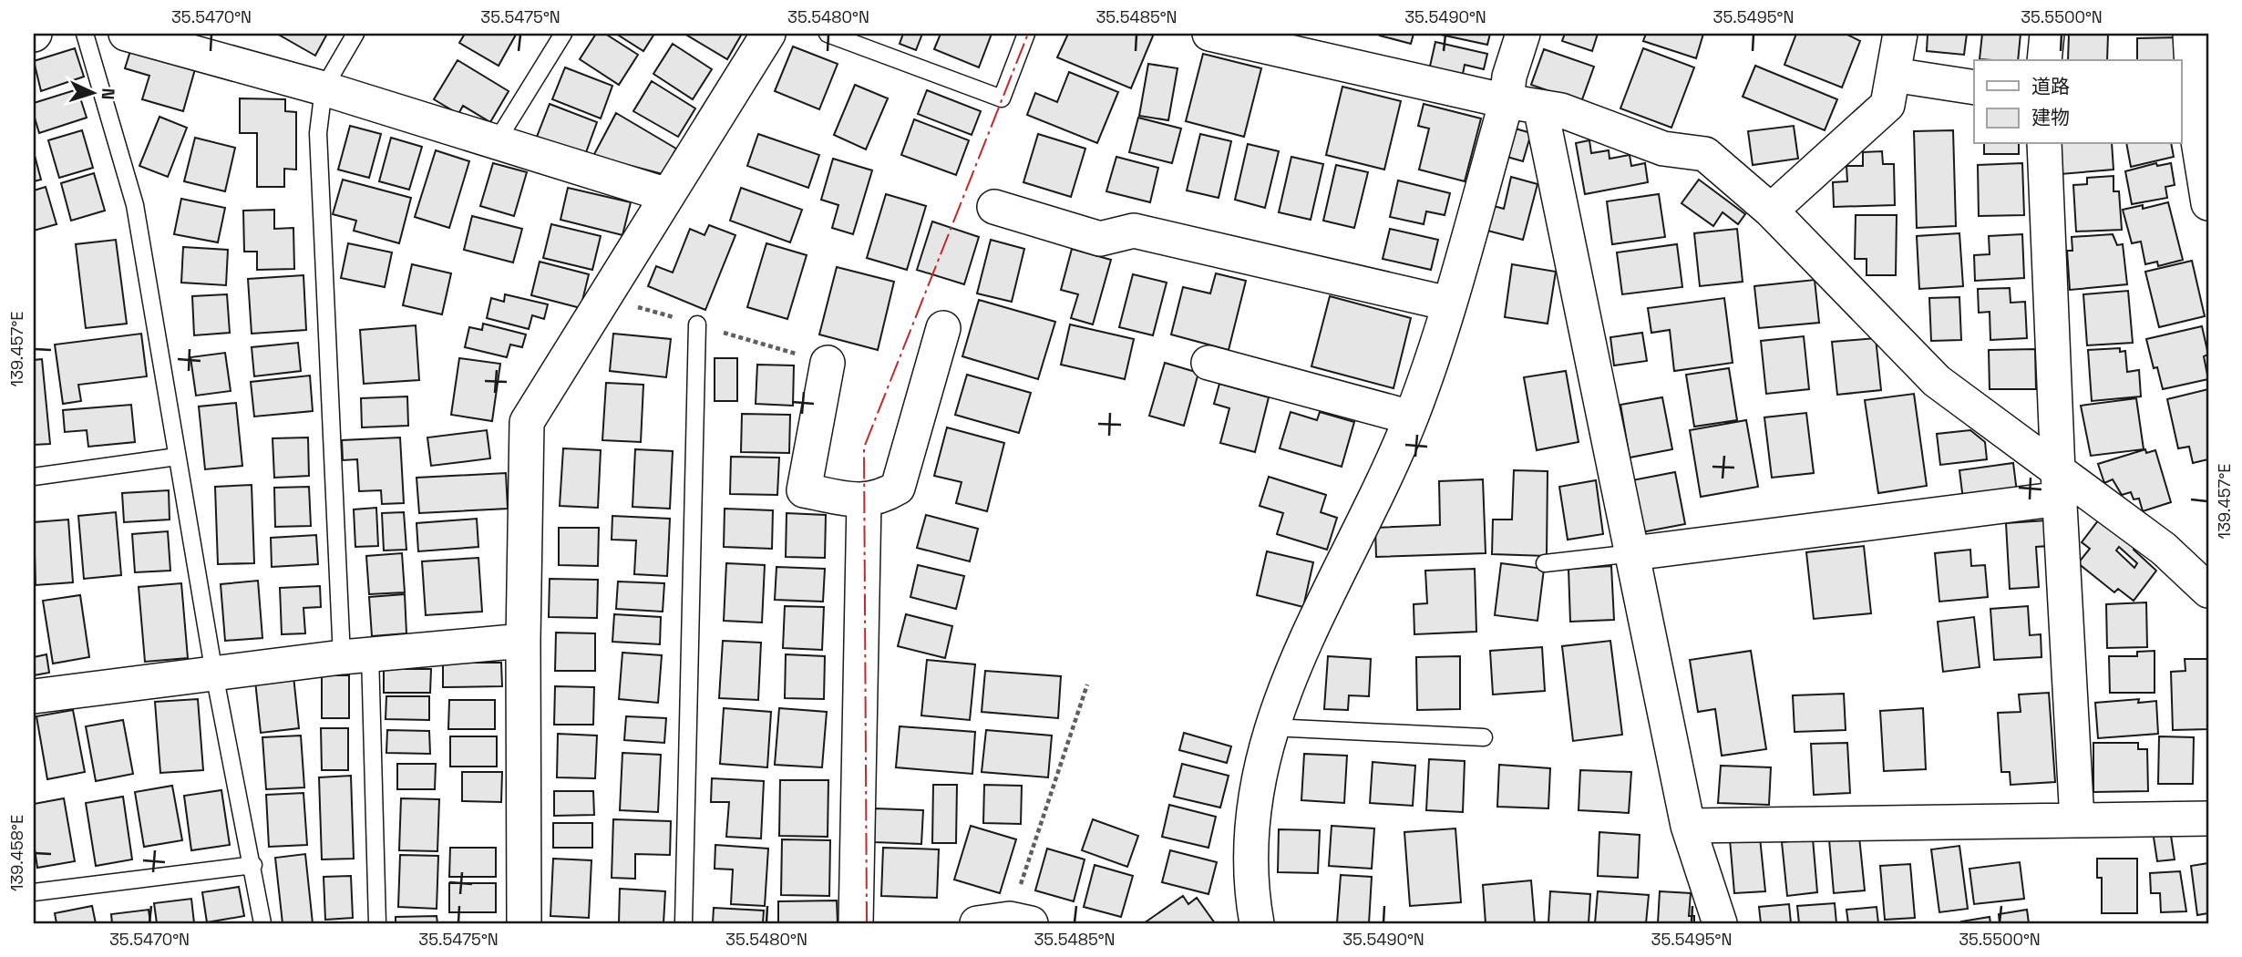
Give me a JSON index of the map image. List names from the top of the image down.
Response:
{
  "legend": ["道路", "建物"],
  "north": "right",
  "coordinates": [
    "35.5470°N",
    "35.5475°N",
    "35.5480°N",
    "35.5485°N",
    "35.5490°N",
    "35.5495°N",
    "35.5500°N",
    "139.457°E",
    "139.458°E"
  ]
}
